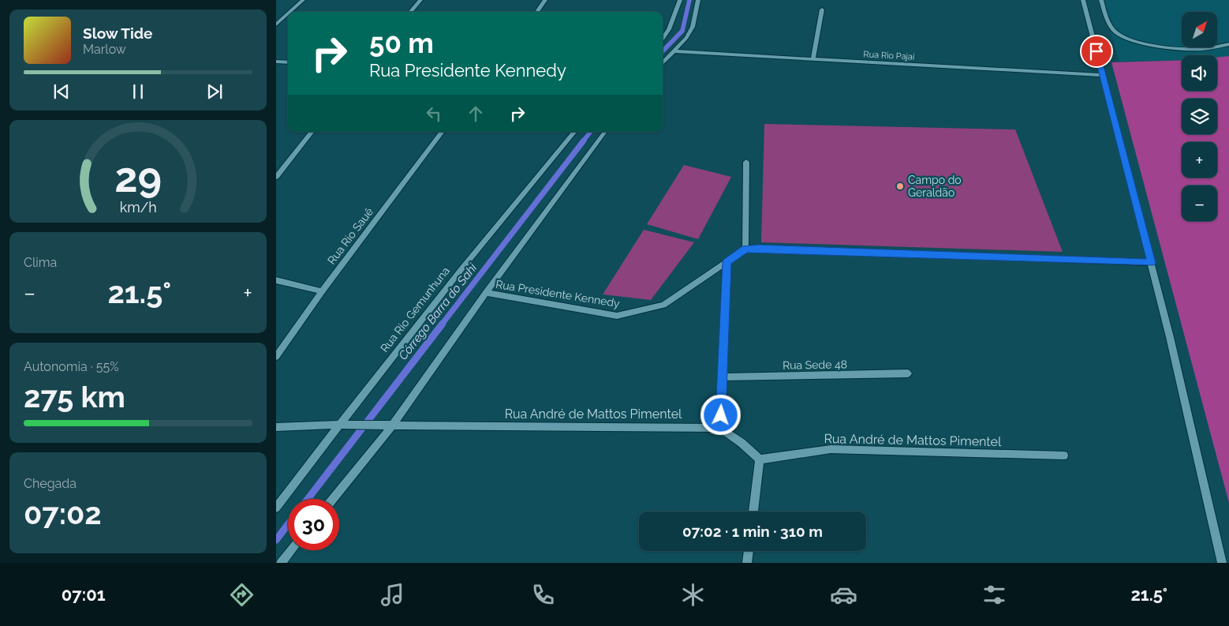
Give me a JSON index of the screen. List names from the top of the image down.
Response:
{
  "streets": {
    "street": [
      "Rua Rio Pajaí",
      "Rua Rio Sauê",
      "Rua Presidente Kennedy",
      "Rua Rio Gemunhuna",
      "Rua Sede 48",
      "Rua André de Mattos Pimentel"
    ]
  },
  "crossings": [
    ["Rua Rio Gemunhuna", "Rua André de Mattos Pimentel"]
  ],
  "water": ["Córrego Barra do Sahi"],
  "places": ["Campo do Geraldão"],
  "north": "top right",
  "page": {
    "map_buttons": ["+", "−"],
    "turn": ["50 m", "Rua Presidente Kennedy"],
    "song": ["Slow Tide", "Marlow"],
    "tile": [
      "Clima",
      ["Autonomia · 55%", "275 km"],
      ["Chegada", "07:02"]
    ],
    "heat": ["−", "21.5°", "+"],
    "limit": "30",
    "trip": "07:02 · 1 min · 310 m",
    "tabs": ["07:01", "21.5°"],
    "gauge": ["29", "km/h"]
  }
}
